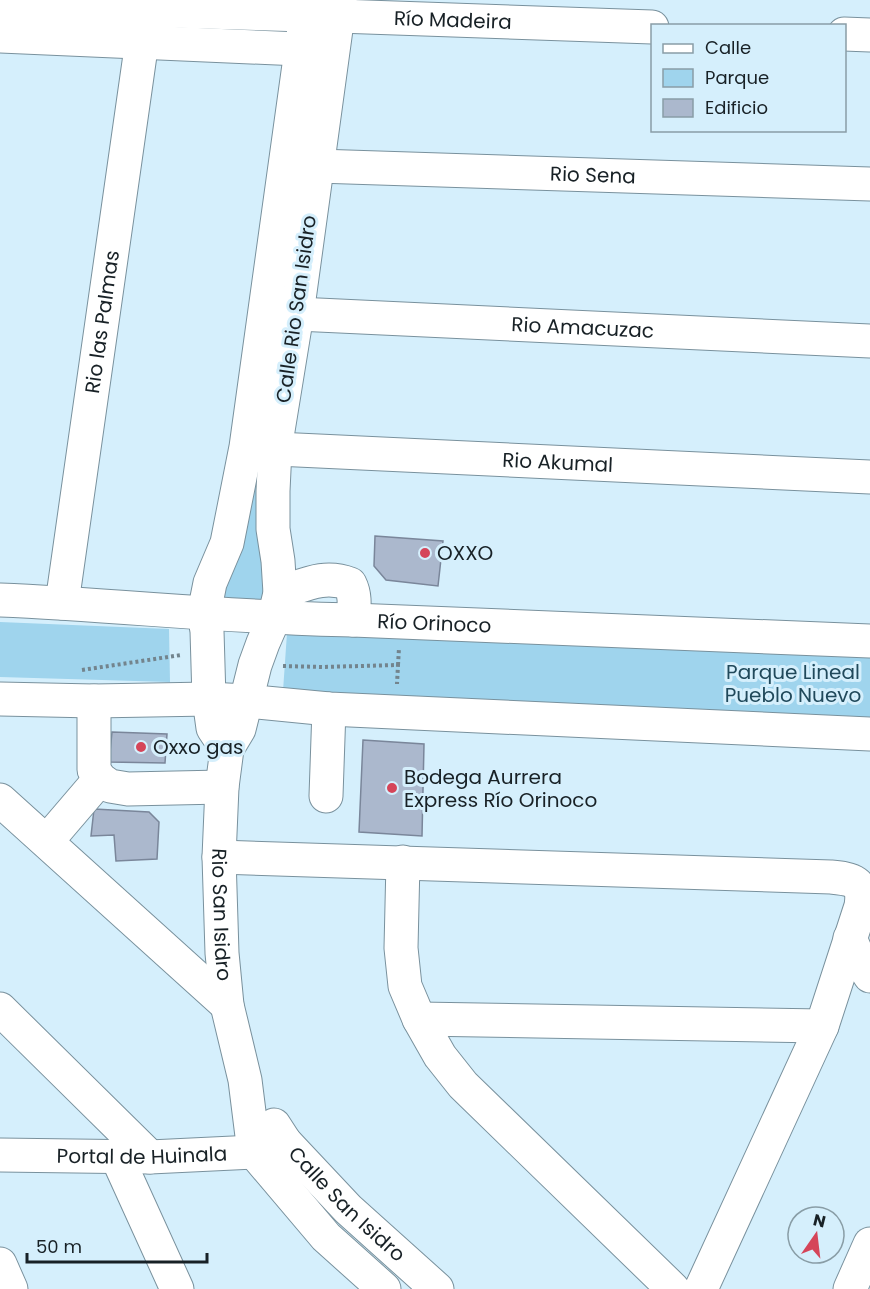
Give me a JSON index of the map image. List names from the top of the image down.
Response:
{
  "streets": {
    "street": [
      "Río Madeira",
      "Rio Sena",
      "Calle Rio San Isidro",
      "Rio las Palmas",
      "Rio Amacuzac",
      "Rio Akumal",
      "Río Orinoco",
      "Rio San Isidro",
      "Portal de Huinala",
      "Calle San Isidro"
    ]
  },
  "crossings": [
    ["Río Madeira", "Calle Rio San Isidro"],
    ["Río Madeira", "Rio las Palmas"],
    ["Rio Sena", "Calle Rio San Isidro"],
    ["Calle Rio San Isidro", "Rio Amacuzac"],
    ["Calle Rio San Isidro", "Rio Akumal"],
    ["Calle Rio San Isidro", "Río Orinoco"],
    ["Calle Rio San Isidro", "Rio San Isidro"],
    ["Rio las Palmas", "Río Orinoco"],
    ["Río Orinoco", "Rio San Isidro"],
    ["Rio San Isidro", "Portal de Huinala"],
    ["Rio San Isidro", "Calle San Isidro"],
    ["Portal de Huinala", "Calle San Isidro"]
  ],
  "parks": ["Parque Lineal Pueblo Nuevo"],
  "places": ["OXXO", "Oxxo gas", "Bodega Aurrera Express Río Orinoco"],
  "legend": ["Calle", "Parque", "Edificio"],
  "scale_bar": "50 m",
  "north": "top"
}
